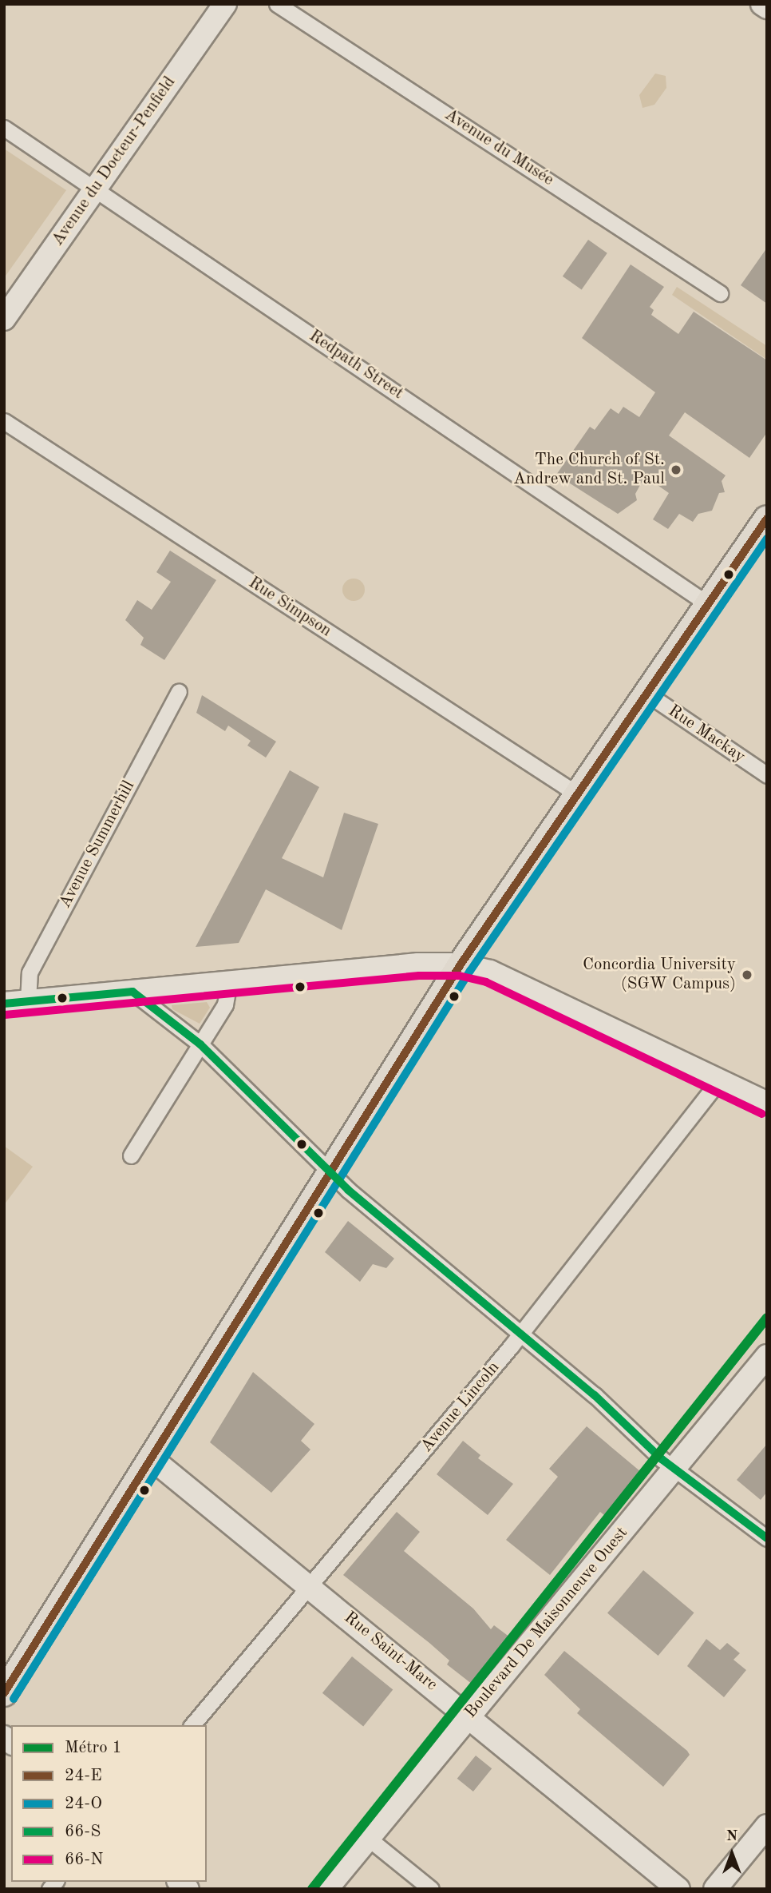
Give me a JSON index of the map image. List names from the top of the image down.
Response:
{
  "streets": {
    "street": [
      "Avenue du Musée",
      "Avenue du Docteur-Penfield",
      "Redpath Street",
      "Rue Simpson",
      "Rue Mackay",
      "Avenue Summerhill",
      "Avenue Lincoln",
      "Boulevard De Maisonneuve Ouest",
      "Rue Saint-Marc"
    ]
  },
  "crossings": [
    ["Avenue du Docteur-Penfield", "Redpath Street"],
    ["Avenue Lincoln", "Rue Saint-Marc"],
    ["Boulevard De Maisonneuve Ouest", "Rue Saint-Marc"]
  ],
  "places": ["The Church of St. Andrew and St. Paul", "Concordia University (SGW Campus)"],
  "lines": [
    "transit line 24-E",
    "transit line 24-O",
    "transit line 66-N",
    "transit line 66-S",
    "metro line 1"
  ],
  "legend": [
    "Métro 1",
    "24-E",
    "24-O",
    "66-S",
    "66-N"
  ],
  "north": "top"
}
